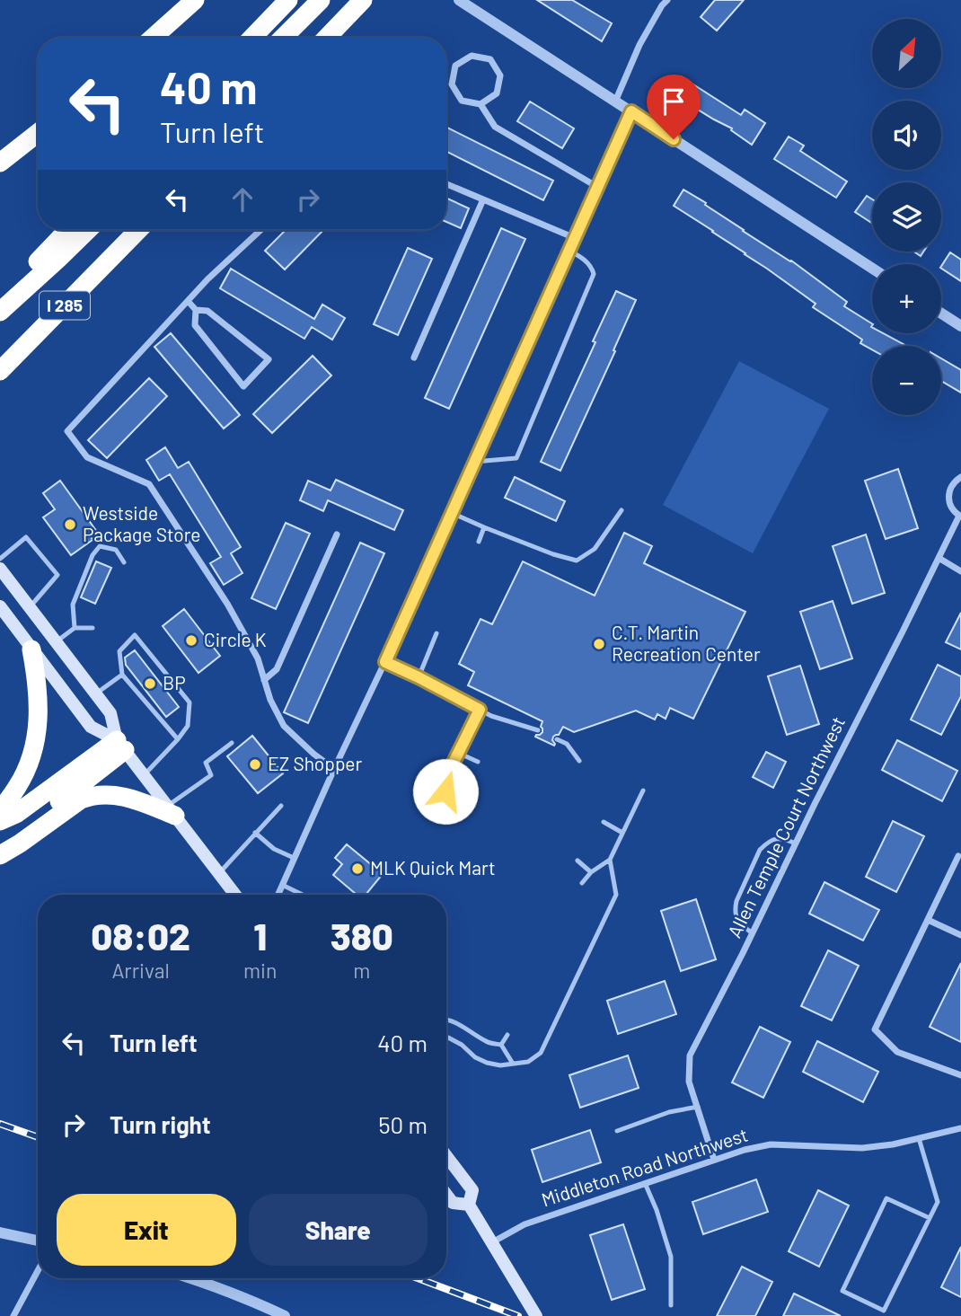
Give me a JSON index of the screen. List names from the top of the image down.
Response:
{
  "streets": {
    "highway": ["I 285"],
    "street": ["Allen Temple Court Northwest", "Middleton Road Northwest"]
  },
  "crossings": [
    ["Allen Temple Court Northwest", "Middleton Road Northwest"]
  ],
  "places": [
    "Westside Package Store",
    "Circle K",
    "C.T. Martin Recreation Center",
    "BP",
    "EZ Shopper",
    "MLK Quick Mart"
  ],
  "north": "top right",
  "page": {
    "map_buttons": ["+", "−"],
    "turn": ["40 m", "Turn left"],
    "eta": [
      "08:02",
      "Arrival",
      "1",
      "min",
      "380",
      "m"
    ],
    "list": [
      {
        "name": "Turn left",
        "value": "40 m"
      },
      {
        "name": "Turn right",
        "value": "50 m"
      }
    ],
    "buttons": ["Exit", "Share"]
  }
}
